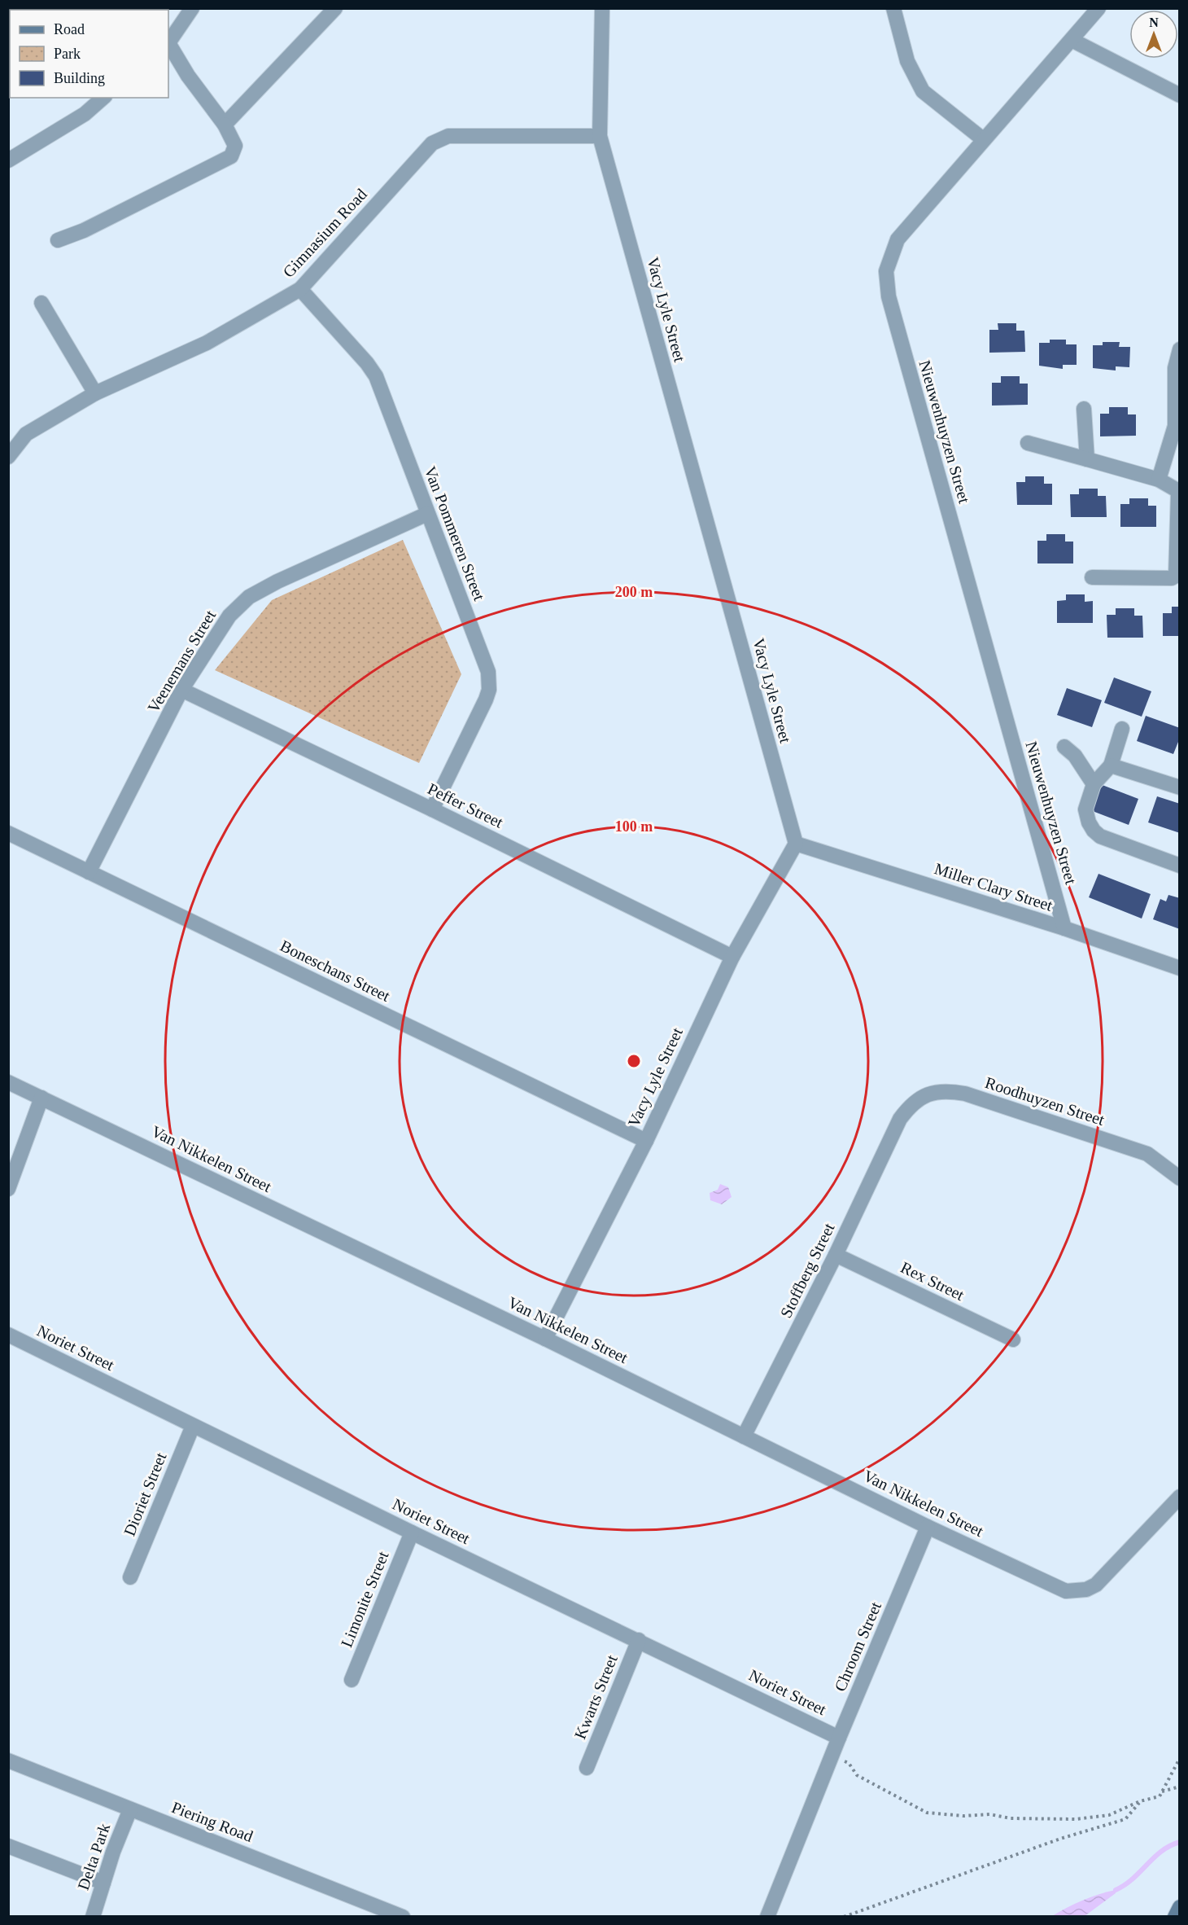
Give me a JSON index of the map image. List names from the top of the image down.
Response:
{
  "streets": {
    "street": [
      "Gimnasium Road",
      "Vacy Lyle Street",
      "Nieuwenhuyzen Street",
      "Van Pommeren Street",
      "Veenemans Street",
      "Peffer Street",
      "Miller Clary Street",
      "Boneschans Street",
      "Roodhuyzen Street",
      "Van Nikkelen Street",
      "Stoffberg Street",
      "Rex Street",
      "Noriet Street",
      "Dioriet Street",
      "Limonite Street",
      "Chroom Street",
      "Kwarts Street",
      "Piering Road",
      "Delta Park"
    ]
  },
  "crossings": [
    ["Gimnasium Road", "Vacy Lyle Street"],
    ["Gimnasium Road", "Van Pommeren Street"],
    ["Vacy Lyle Street", "Peffer Street"],
    ["Vacy Lyle Street", "Miller Clary Street"],
    ["Vacy Lyle Street", "Boneschans Street"],
    ["Vacy Lyle Street", "Van Nikkelen Street"],
    ["Nieuwenhuyzen Street", "Miller Clary Street"],
    ["Van Pommeren Street", "Veenemans Street"],
    ["Van Pommeren Street", "Peffer Street"],
    ["Veenemans Street", "Peffer Street"],
    ["Veenemans Street", "Boneschans Street"],
    ["Roodhuyzen Street", "Stoffberg Street"],
    ["Van Nikkelen Street", "Stoffberg Street"],
    ["Van Nikkelen Street", "Chroom Street"],
    ["Stoffberg Street", "Rex Street"],
    ["Noriet Street", "Dioriet Street"],
    ["Noriet Street", "Limonite Street"],
    ["Noriet Street", "Chroom Street"],
    ["Noriet Street", "Kwarts Street"],
    ["Piering Road", "Delta Park"]
  ],
  "legend": ["Road", "Park", "Building"],
  "north": "top",
  "rings": ["200 m", "100 m"]
}
